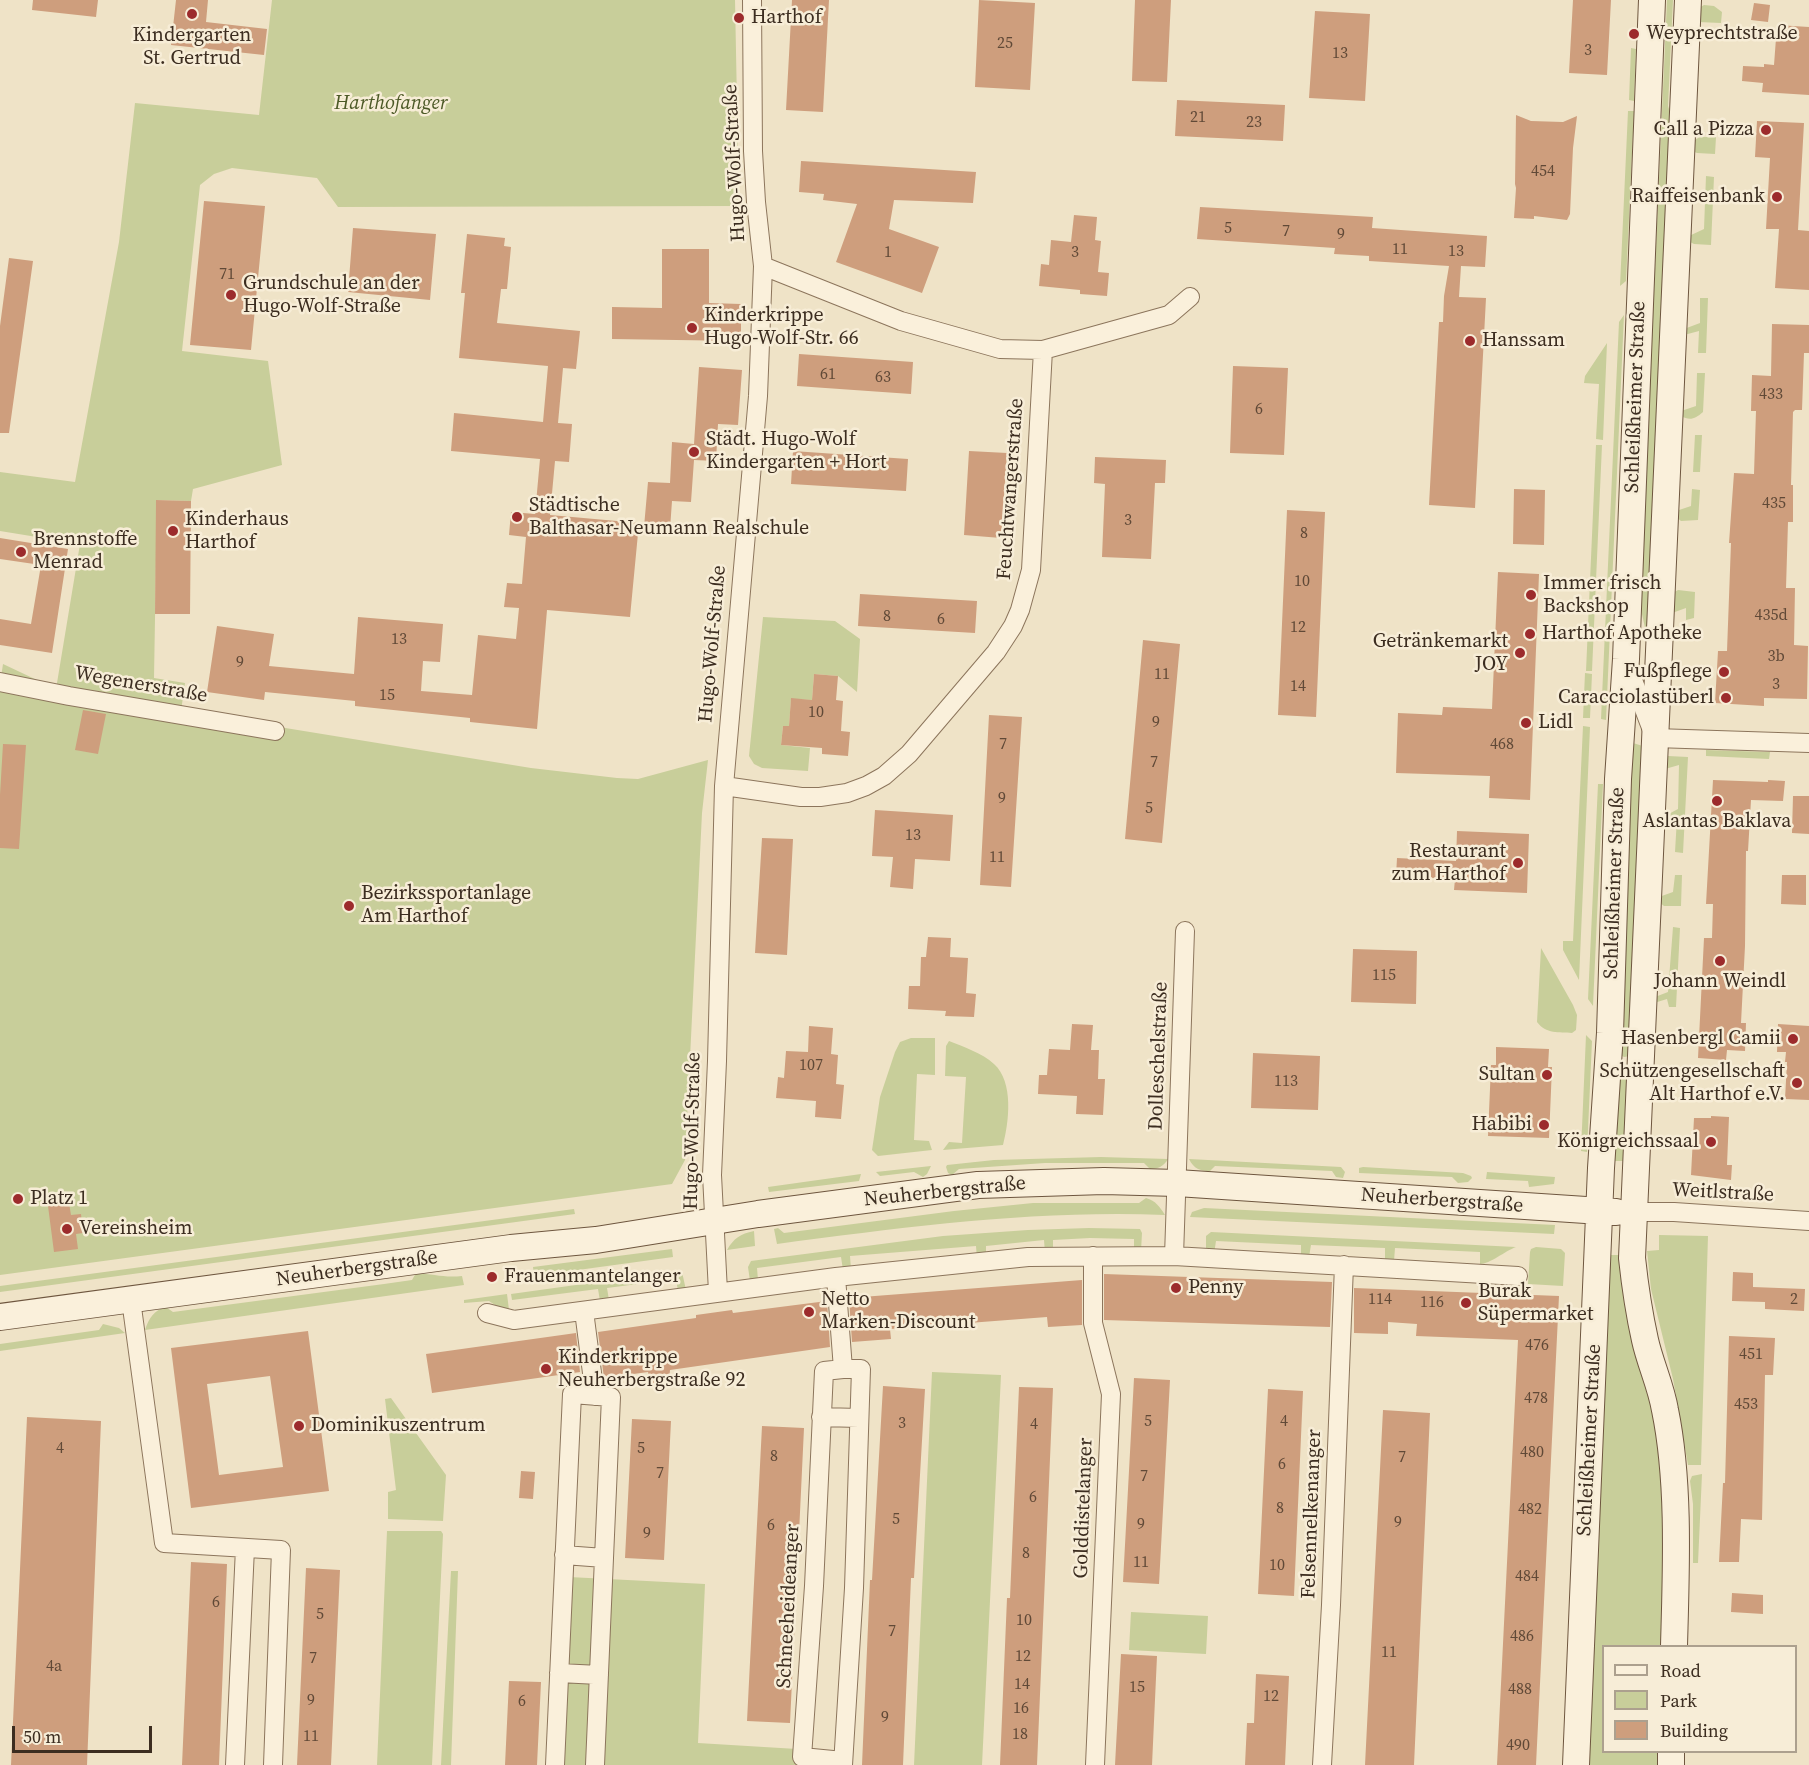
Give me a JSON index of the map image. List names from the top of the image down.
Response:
{
  "streets": {
    "main road": ["Schleißheimer Straße", "Neuherbergstraße"],
    "street": [
      "Hugo-Wolf-Straße",
      "Feuchtwangerstraße",
      "Wegenerstraße",
      "Dolleschelstraße",
      "Weitlstraße",
      "Golddistelanger",
      "Felsennelkenanger",
      "Schneeheideanger"
    ]
  },
  "crossings": [
    ["Hugo-Wolf-Straße", "Feuchtwangerstraße"],
    ["Hugo-Wolf-Straße", "Neuherbergstraße"],
    ["Schleißheimer Straße", "Neuherbergstraße"],
    ["Schleißheimer Straße", "Weitlstraße"],
    ["Dolleschelstraße", "Neuherbergstraße"],
    ["Neuherbergstraße", "Weitlstraße"]
  ],
  "parks": ["Harthofanger"],
  "places": [
    "Kindergarten St. Gertrud",
    "Harthof",
    "Weyprechtstraße",
    "Call a Pizza",
    "Raiffeisenbank",
    "Grundschule an der Hugo-Wolf-Straße",
    "Kinderkrippe Hugo-Wolf-Str. 66",
    "Hanssam",
    "Städt. Hugo-Wolf Kindergarten + Hort",
    "Städtische Balthasar-Neumann Realschule",
    "Kinderhaus Harthof",
    "Brennstoffe Menrad",
    "Immer frisch Backshop",
    "Harthof Apotheke",
    "Getränkemarkt JOY",
    "Fußpflege",
    "Caracciolastüberl",
    "Lidl",
    "Aslantas Baklava",
    "Restaurant zum Harthof",
    "Bezirkssportanlage Am Harthof",
    "Johann Weindl",
    "Hasenbergl Camii",
    "Sultan",
    "Schützengesellschaft Alt Harthof e.V.",
    "Habibi",
    "Königreichssaal",
    "Platz 1",
    "Vereinsheim",
    "Frauenmantelanger",
    "Penny",
    "Burak Süpermarket",
    "Netto Marken-Discount",
    "Kinderkrippe Neuherbergstraße 92",
    "Dominikuszentrum"
  ],
  "house_numbers": [
    "25",
    "3",
    "13",
    "21",
    "23",
    "454",
    "5",
    "7",
    "9",
    "11",
    "13",
    "1",
    "3",
    "71",
    "61",
    "63",
    "433",
    "6",
    "435",
    "3",
    "8",
    "10",
    "435d",
    "8",
    "6",
    "12",
    "13",
    "3b",
    "9",
    "11",
    "3",
    "14",
    "15",
    "10",
    "9",
    "7",
    "468",
    "7",
    "9",
    "5",
    "13",
    "11",
    "115",
    "107",
    "113",
    "114",
    "2",
    "116",
    "476",
    "451",
    "478",
    "453",
    "5",
    "4",
    "3",
    "4",
    "4",
    "5",
    "480",
    "8",
    "7",
    "6",
    "7",
    "7",
    "6",
    "8",
    "482",
    "5",
    "9",
    "9",
    "6",
    "9",
    "8",
    "11",
    "10",
    "484",
    "6",
    "5",
    "10",
    "7",
    "486",
    "11",
    "12",
    "7",
    "4a",
    "14",
    "15",
    "488",
    "12",
    "9",
    "6",
    "16",
    "9",
    "18",
    "11",
    "490"
  ],
  "legend": ["Road", "Park", "Building"],
  "scale_bar": "50 m"
}
